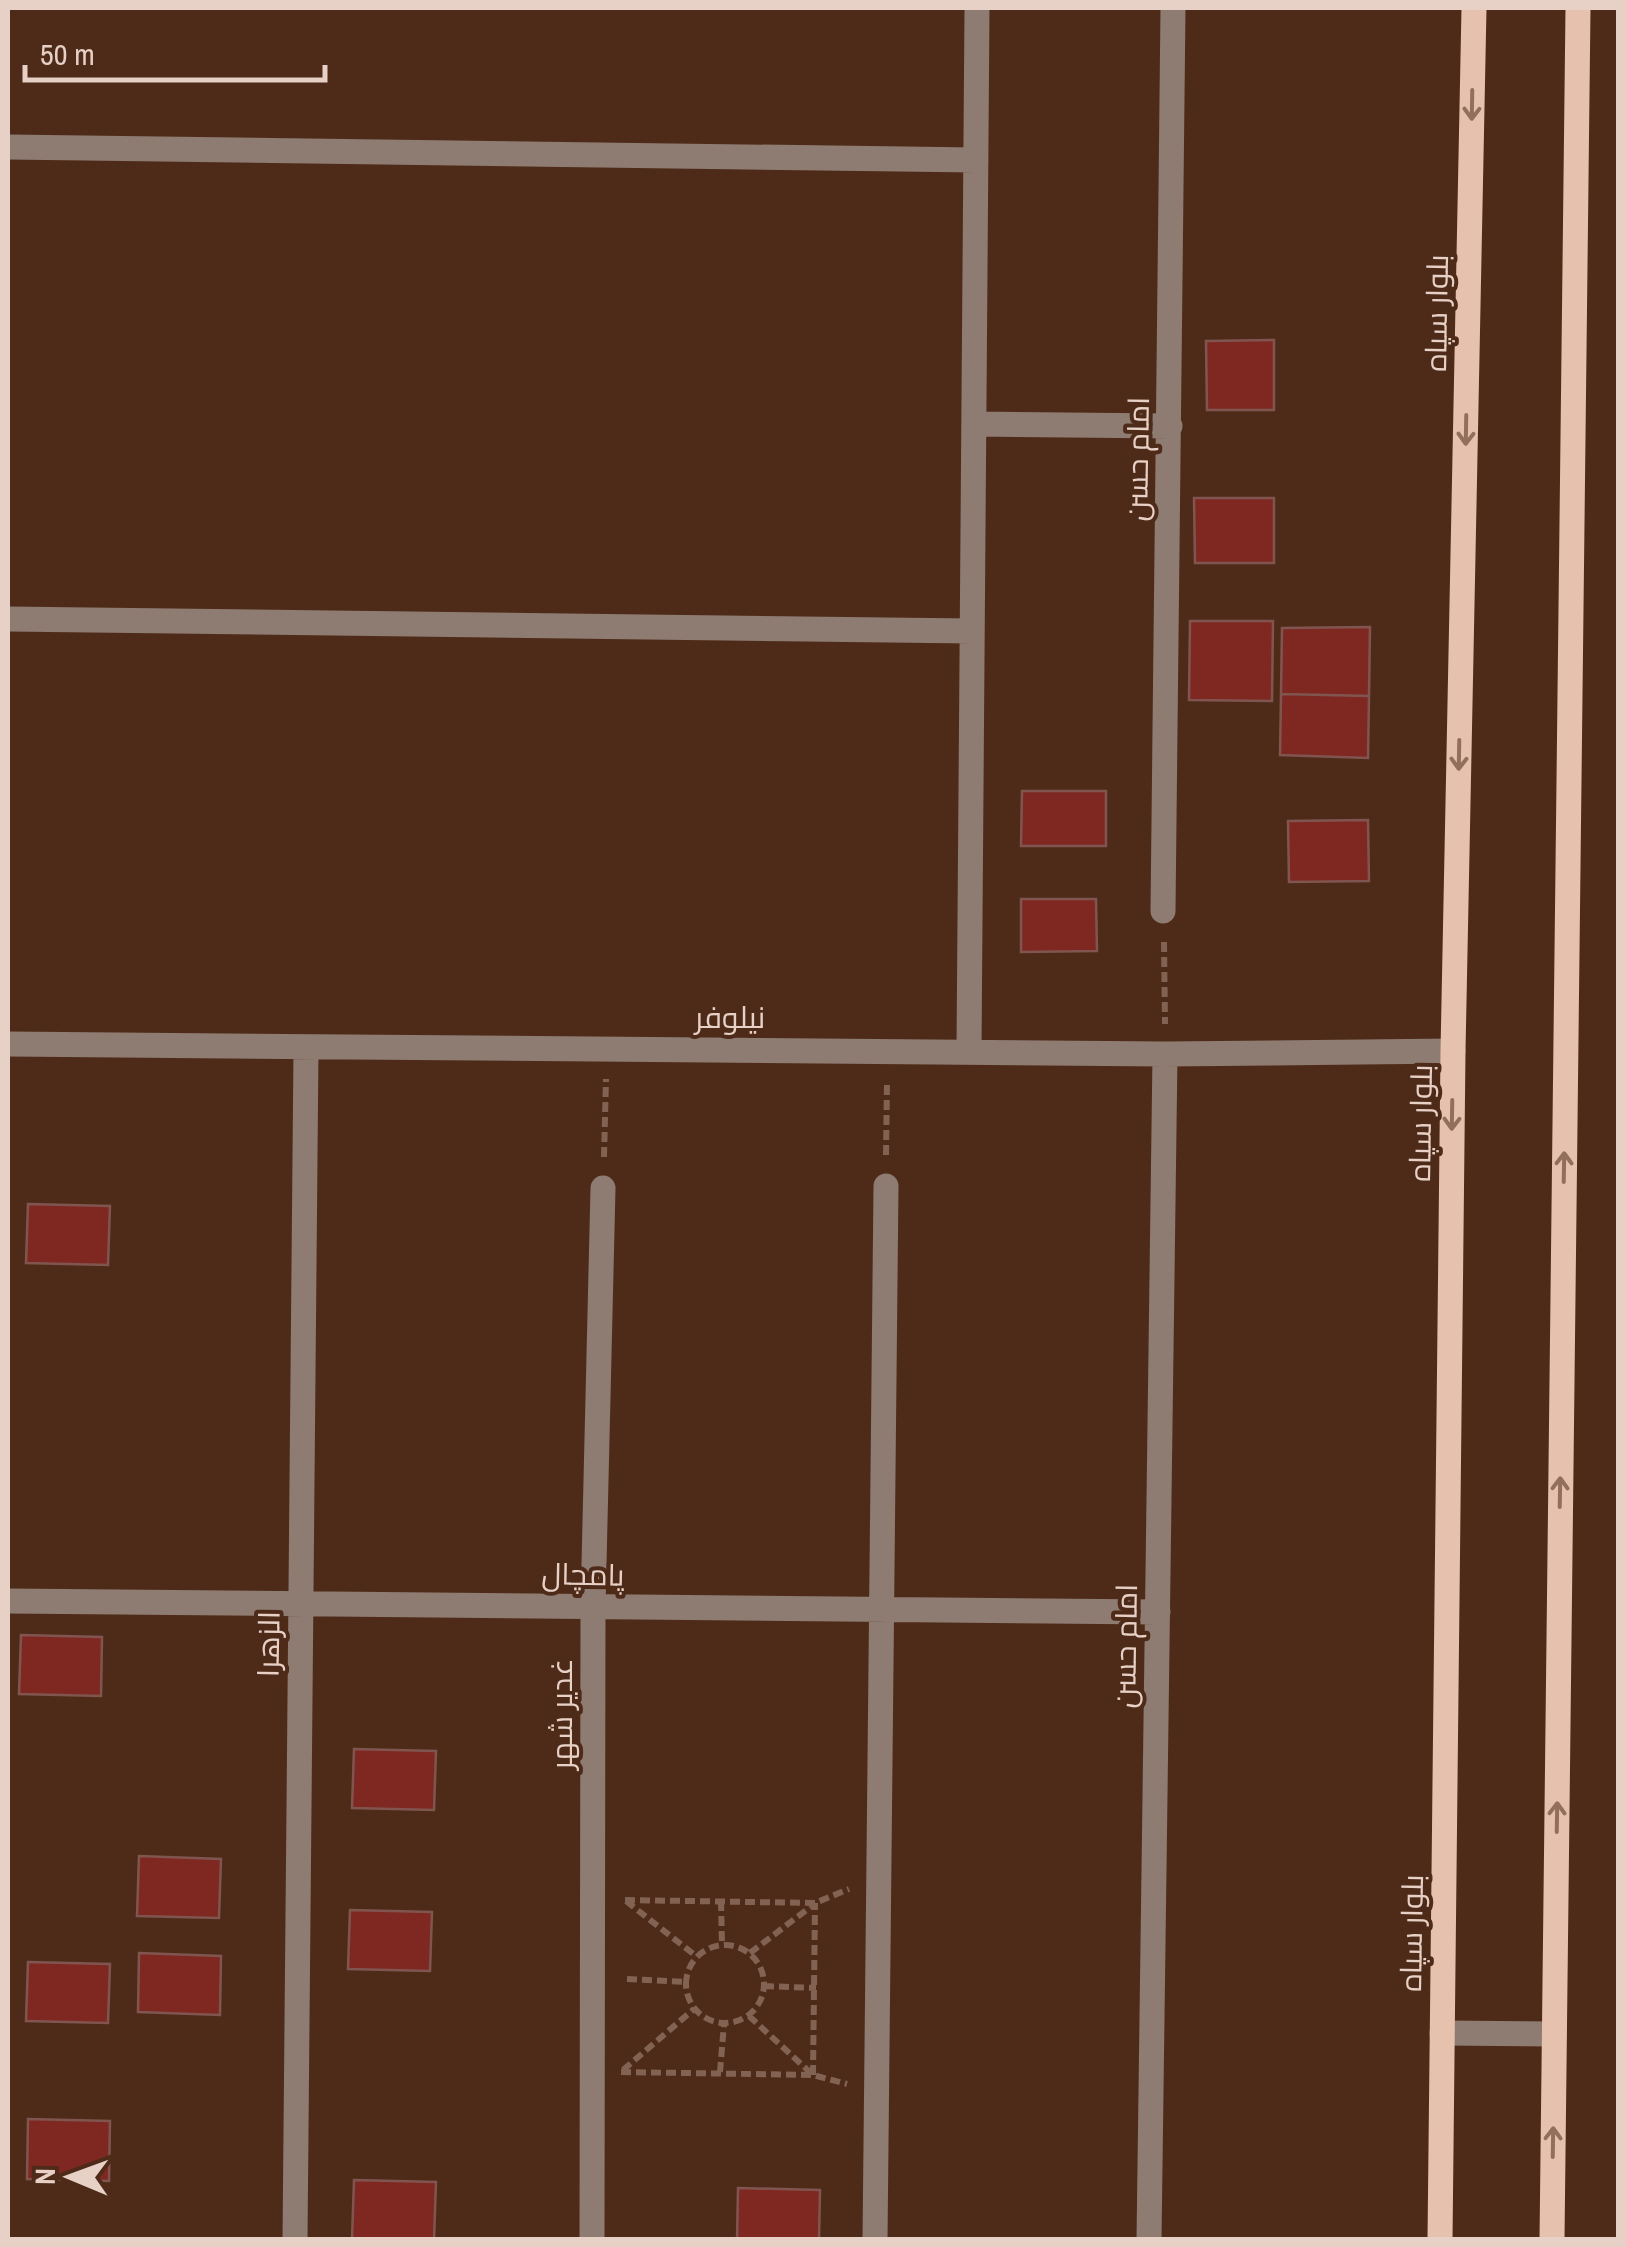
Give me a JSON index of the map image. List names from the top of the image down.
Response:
{
  "streets": {
    "main road": ["بلوار سپاه"],
    "street": [
      "امام حسن",
      "نیلوفر",
      "پامچال",
      "الزهرا",
      "غدیر شهر"
    ]
  },
  "crossings": [
    ["بلوار سپاه", "نیلوفر"],
    ["امام حسن", "نیلوفر"],
    ["امام حسن", "پامچال"],
    ["نیلوفر", "الزهرا"],
    ["پامچال", "الزهرا"],
    ["پامچال", "غدیر شهر"]
  ],
  "scale_bar": "50 m",
  "north": "left"
}
